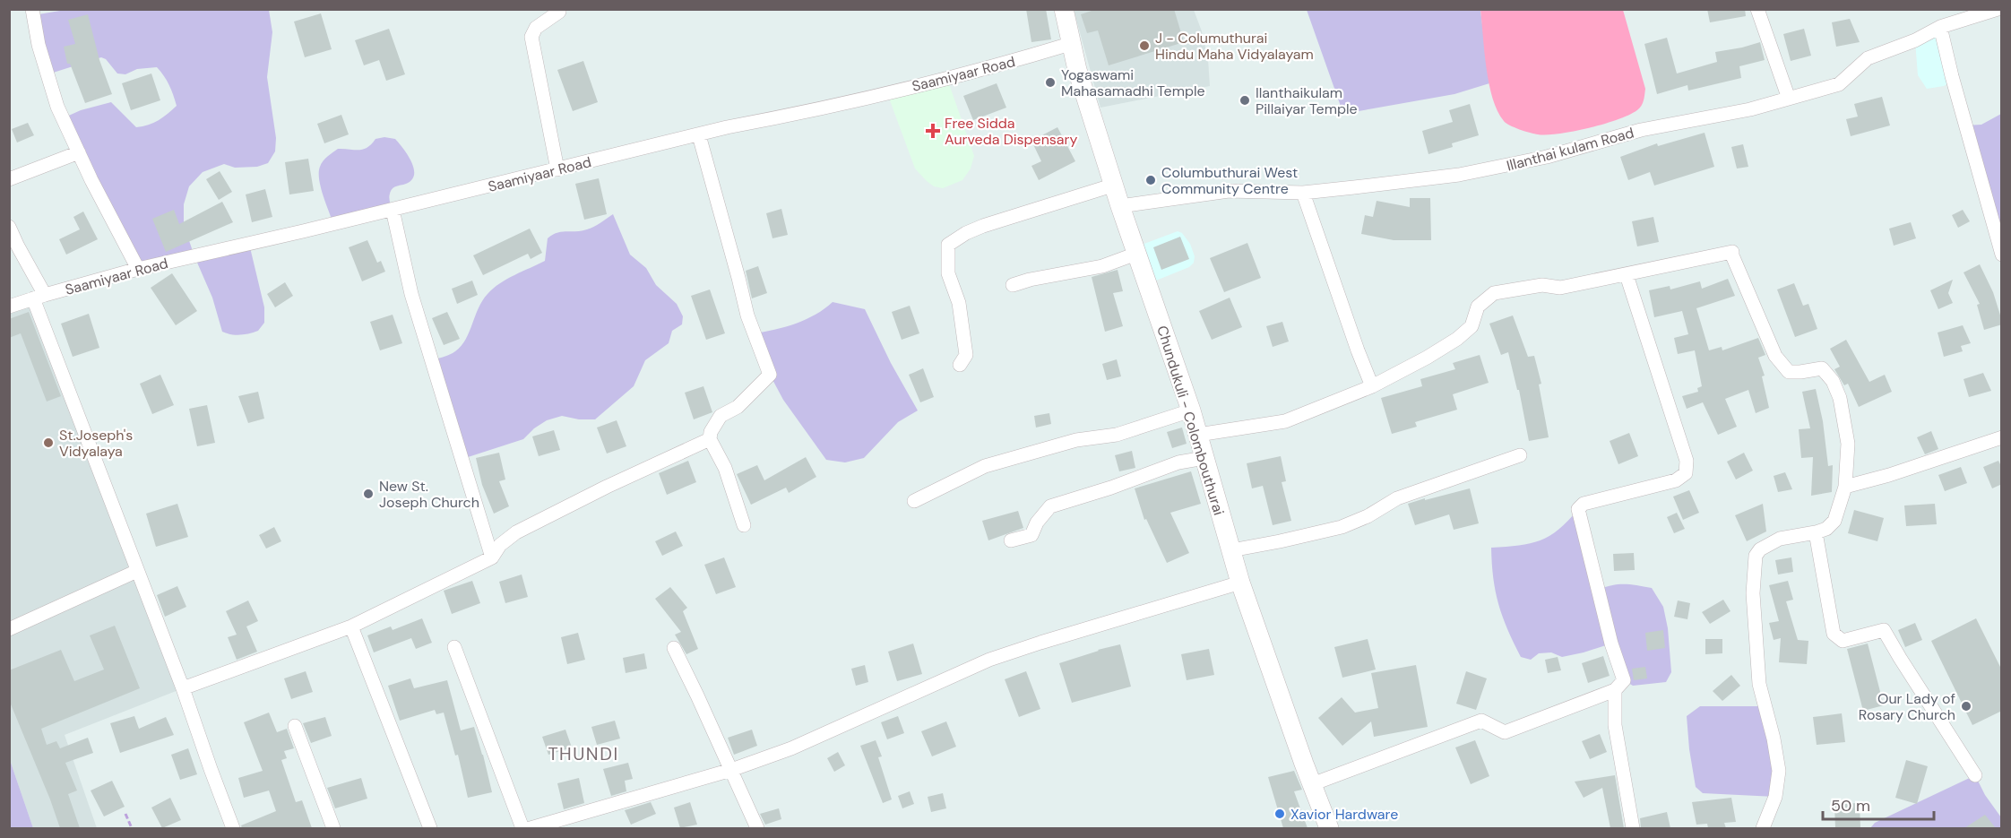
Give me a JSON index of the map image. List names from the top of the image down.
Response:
{
  "streets": {
    "main road": ["Chundukuli - Colombouthurai"],
    "street": ["Saamiyaar Road", "Illanthai kulam Road"]
  },
  "crossings": [
    ["Saamiyaar Road", "Chundukuli - Colombouthurai"],
    ["Illanthai kulam Road", "Chundukuli - Colombouthurai"]
  ],
  "districts": ["THUNDI"],
  "places": {
    "other": [
      "J - Columuthurai Hindu Maha Vidyalayam",
      "Yogaswami Mahasamadhi Temple",
      "Ilanthaikulam Pillaiyar Temple",
      "Columbuthurai West Community Centre",
      "St.Joseph's Vidyalaya",
      "New St. Joseph Church",
      "Our Lady of Rosary Church",
      "Xavior Hardware"
    ],
    "health": ["Free Sidda Aurveda Dispensary"]
  },
  "scale_bar": "50 m"
}
